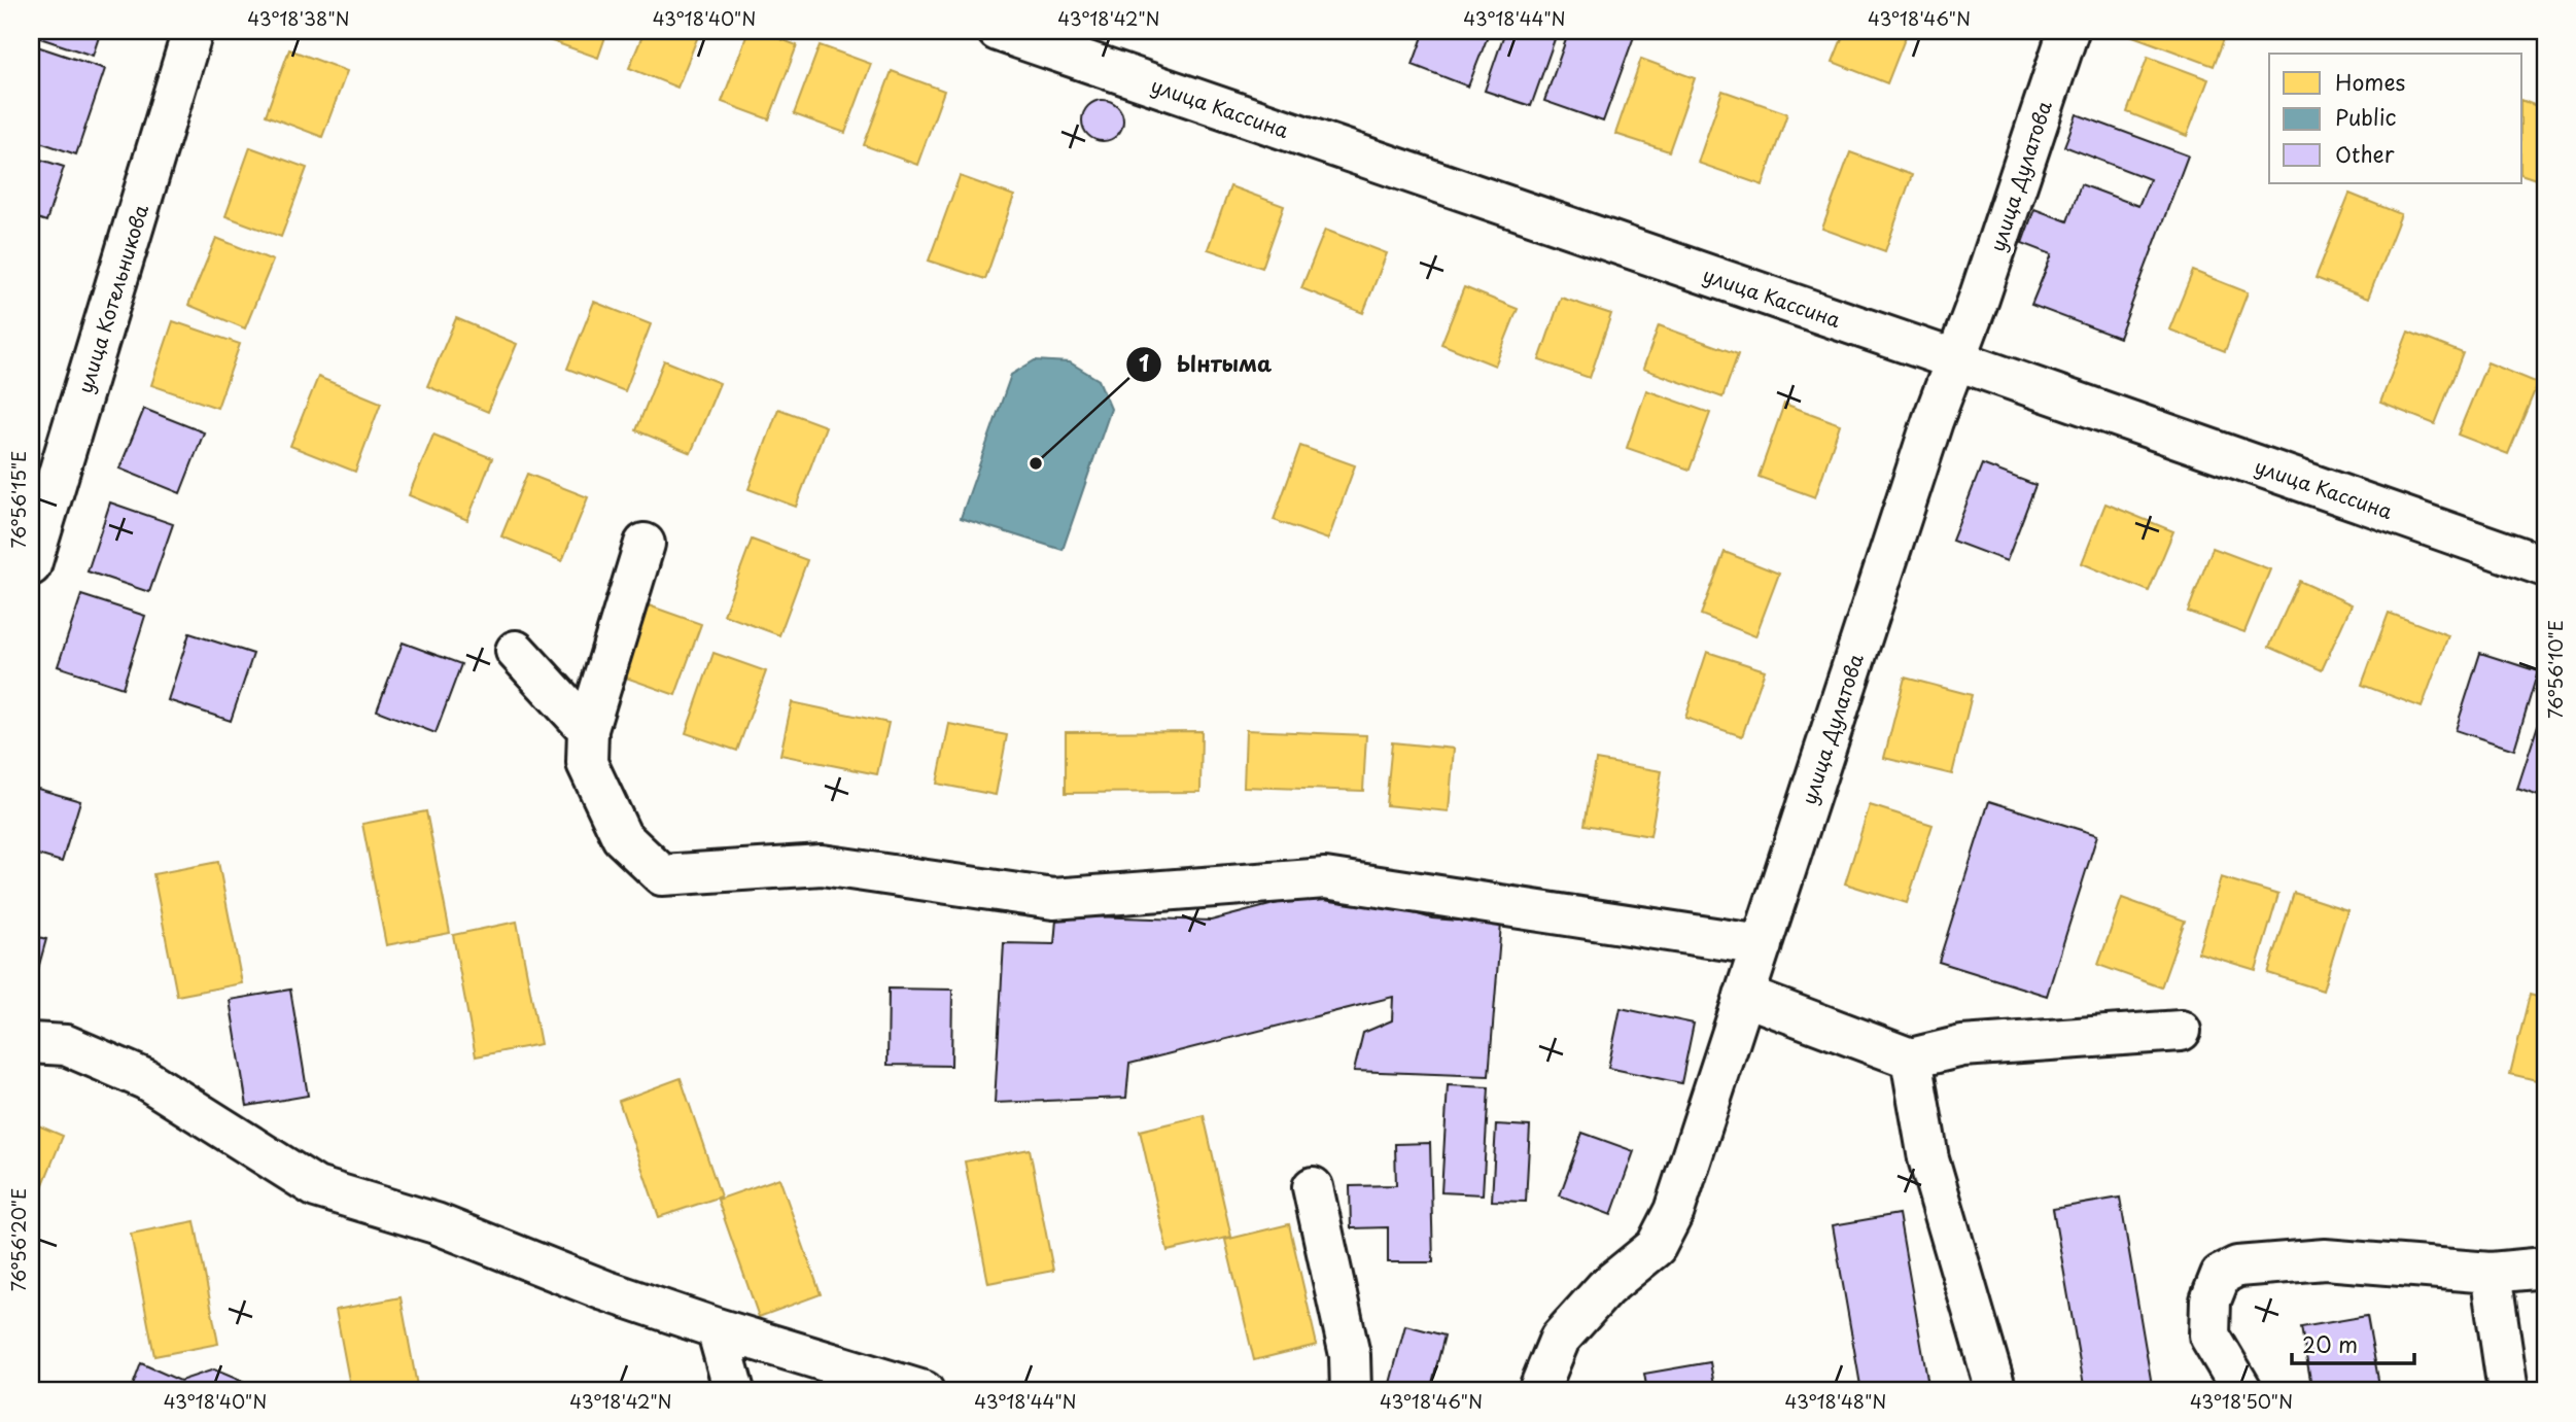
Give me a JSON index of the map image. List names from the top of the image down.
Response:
{
  "streets": {
    "street": ["улица Кассина", "улица Дулатова", "улица Котельникова"]
  },
  "crossings": [
    ["улица Кассина", "улица Дулатова"]
  ],
  "places": ["Ынтыма"],
  "legend": ["Homes", "Public", "Other"],
  "scale_bar": "20 m",
  "coordinates": [
    "43°18'38\"N",
    "43°18'40\"N",
    "43°18'42\"N",
    "43°18'44\"N",
    "43°18'46\"N",
    "76°56'15\"E",
    "76°56'10\"E",
    "76°56'20\"E",
    "43°18'48\"N",
    "43°18'50\"N"
  ]
}
